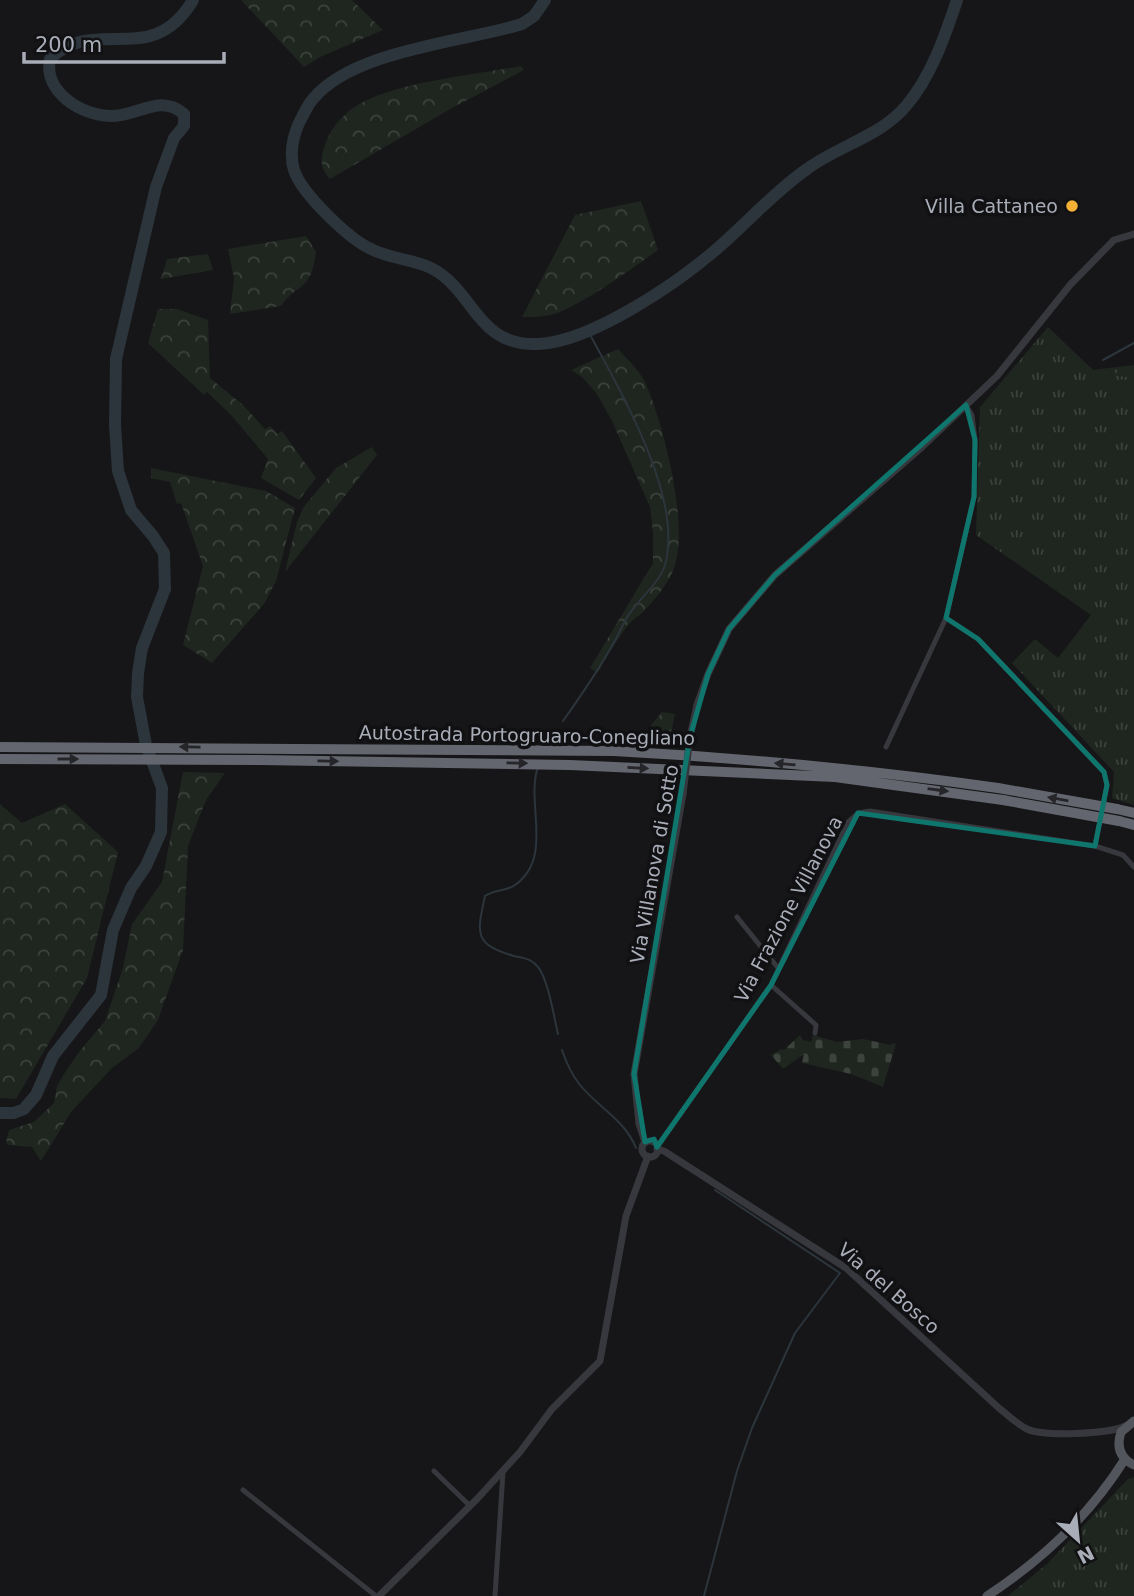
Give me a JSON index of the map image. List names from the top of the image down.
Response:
{
  "streets": {
    "highway": ["Autostrada Portogruaro-Conegliano"],
    "street": ["Via Villanova di Sotto", "Via Frazione Villanova", "Via del Bosco"]
  },
  "crossings": [
    ["Via Villanova di Sotto", "Via Frazione Villanova"],
    ["Via Villanova di Sotto", "Via del Bosco"],
    ["Via Frazione Villanova", "Via del Bosco"]
  ],
  "places": ["Villa Cattaneo"],
  "scale_bar": "200 m",
  "north": "bottom right"
}
